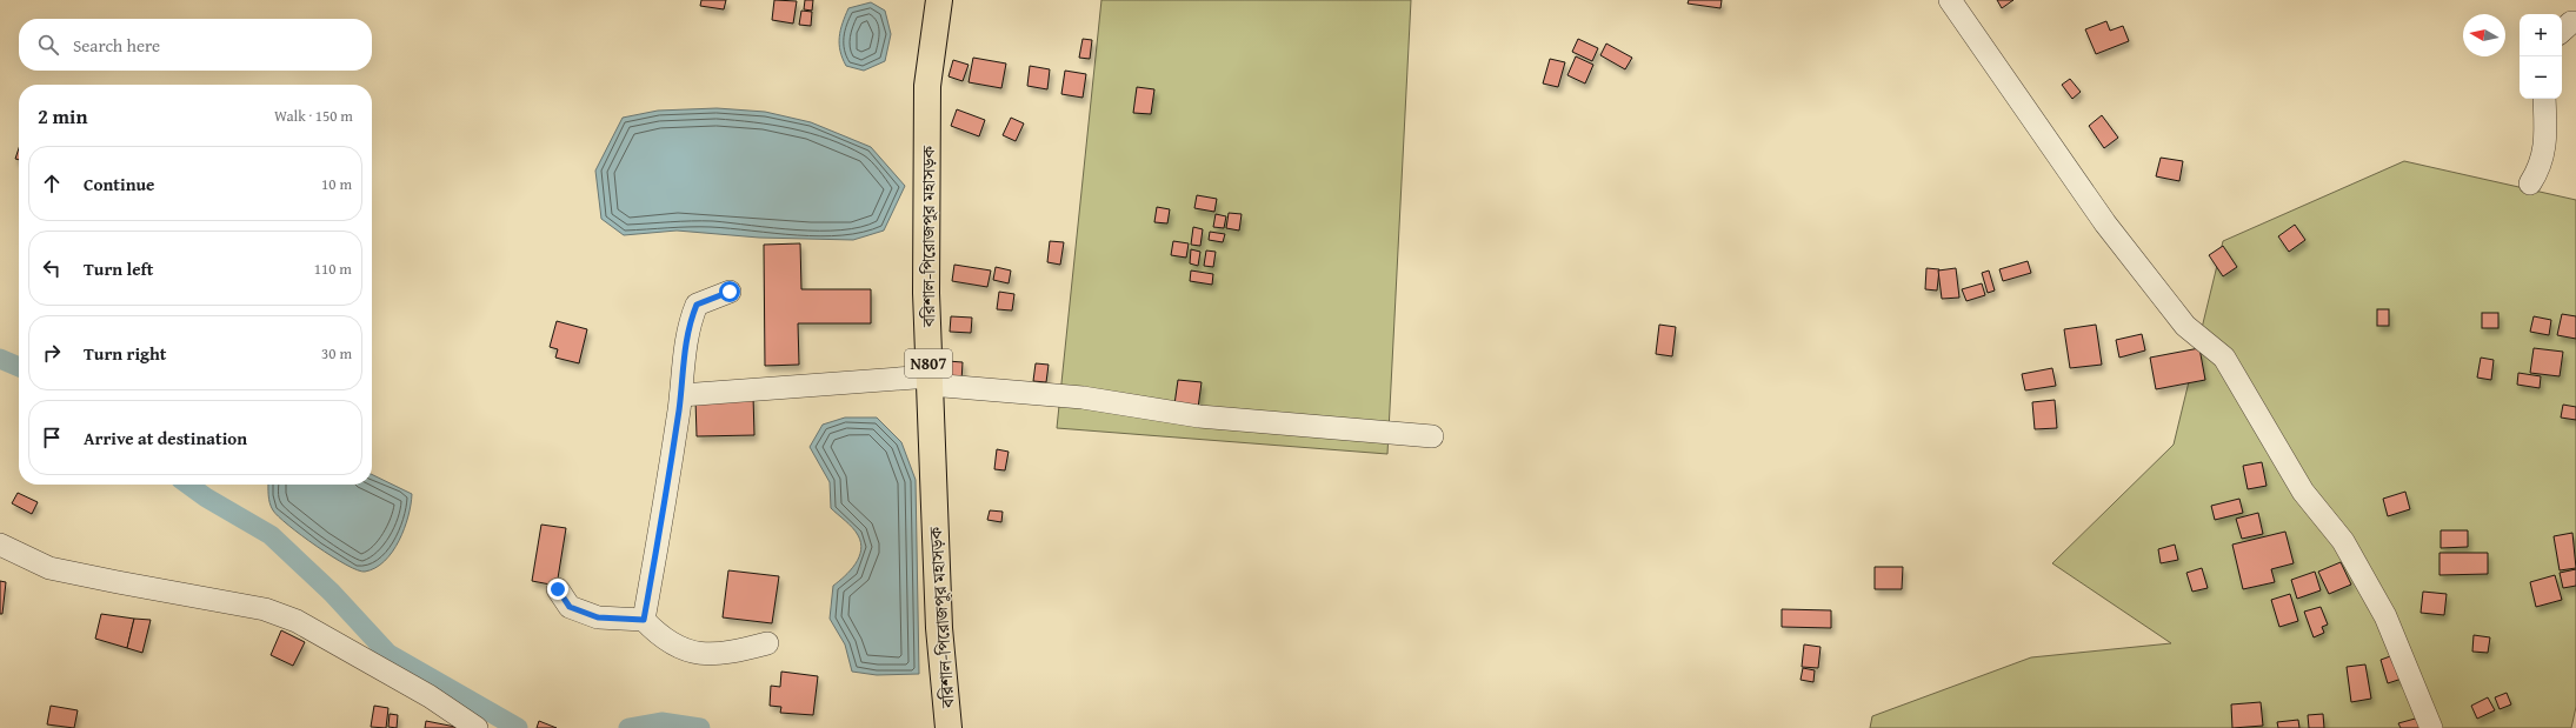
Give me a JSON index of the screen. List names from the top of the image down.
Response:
{
  "streets": {
    "highway": ["বরিশাল-পিরোজপুর মহাসড়ক", "N807"]
  },
  "north": "left",
  "page": {
    "map_buttons": ["+", "−"],
    "search": "Search here",
    "heading": ["2 min", "Walk · 150 m"],
    "list": [
      ["Continue", "10 m"],
      ["Turn left", "110 m"],
      ["Turn right", "30 m"],
      "Arrive at destination"
    ]
  }
}
